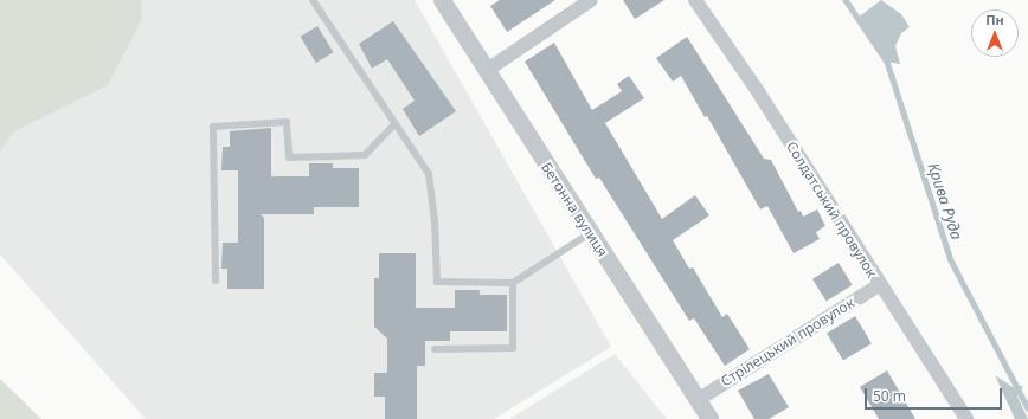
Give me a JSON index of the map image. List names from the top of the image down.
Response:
{
  "streets": {
    "street": ["Бетонна вулиця", "Солдатський провулок", "Стрілецький провулок"]
  },
  "crossings": [
    ["Бетонна вулиця", "Стрілецький провулок"],
    ["Солдатський провулок", "Стрілецький провулок"]
  ],
  "water": ["Крива Руда"],
  "scale_bar": "50 m",
  "north": "top"
}
